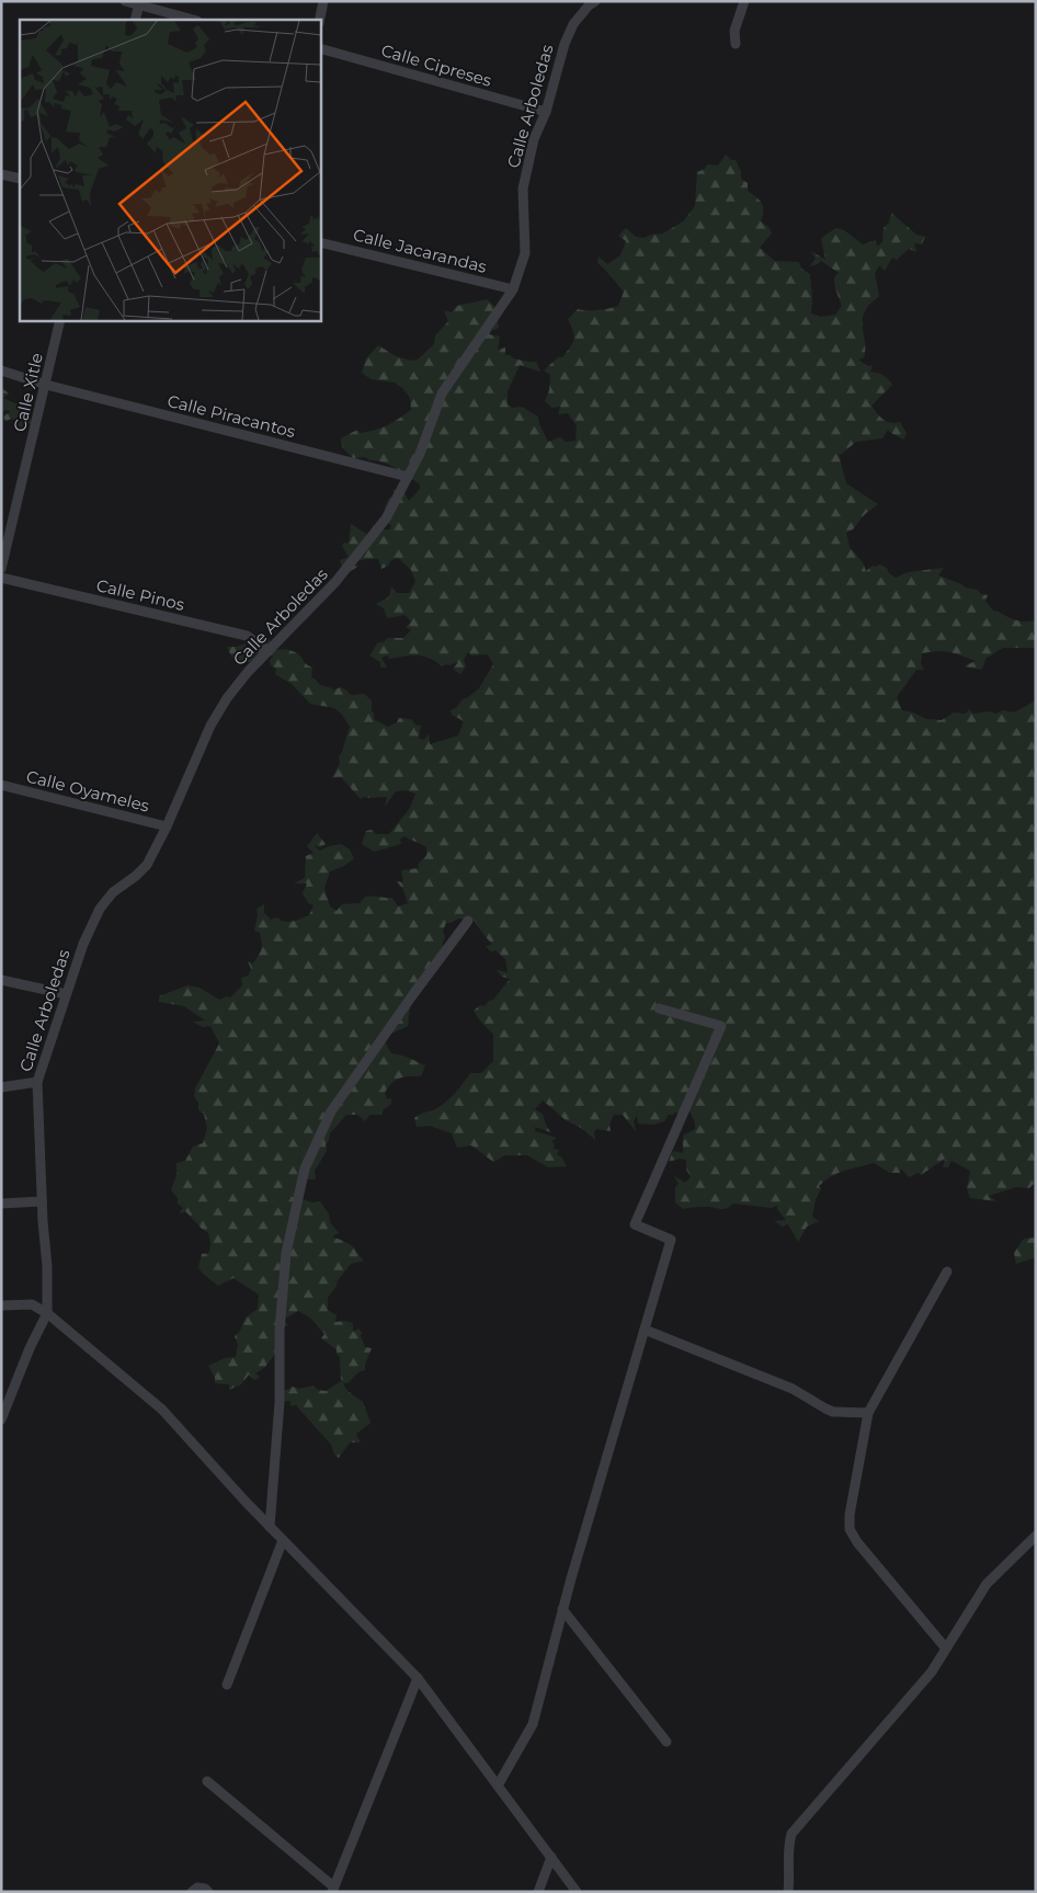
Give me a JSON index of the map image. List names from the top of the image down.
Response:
{
  "streets": {
    "street": [
      "Calle Cipreses",
      "Calle Arboledas",
      "Calle Jacarandas",
      "Calle Xitle",
      "Calle Piracantos",
      "Calle Pinos",
      "Calle Oyameles"
    ]
  },
  "crossings": [
    ["Calle Cipreses", "Calle Arboledas"],
    ["Calle Arboledas", "Calle Jacarandas"],
    ["Calle Arboledas", "Calle Piracantos"],
    ["Calle Arboledas", "Calle Pinos"],
    ["Calle Arboledas", "Calle Oyameles"],
    ["Calle Xitle", "Calle Piracantos"]
  ]
}
